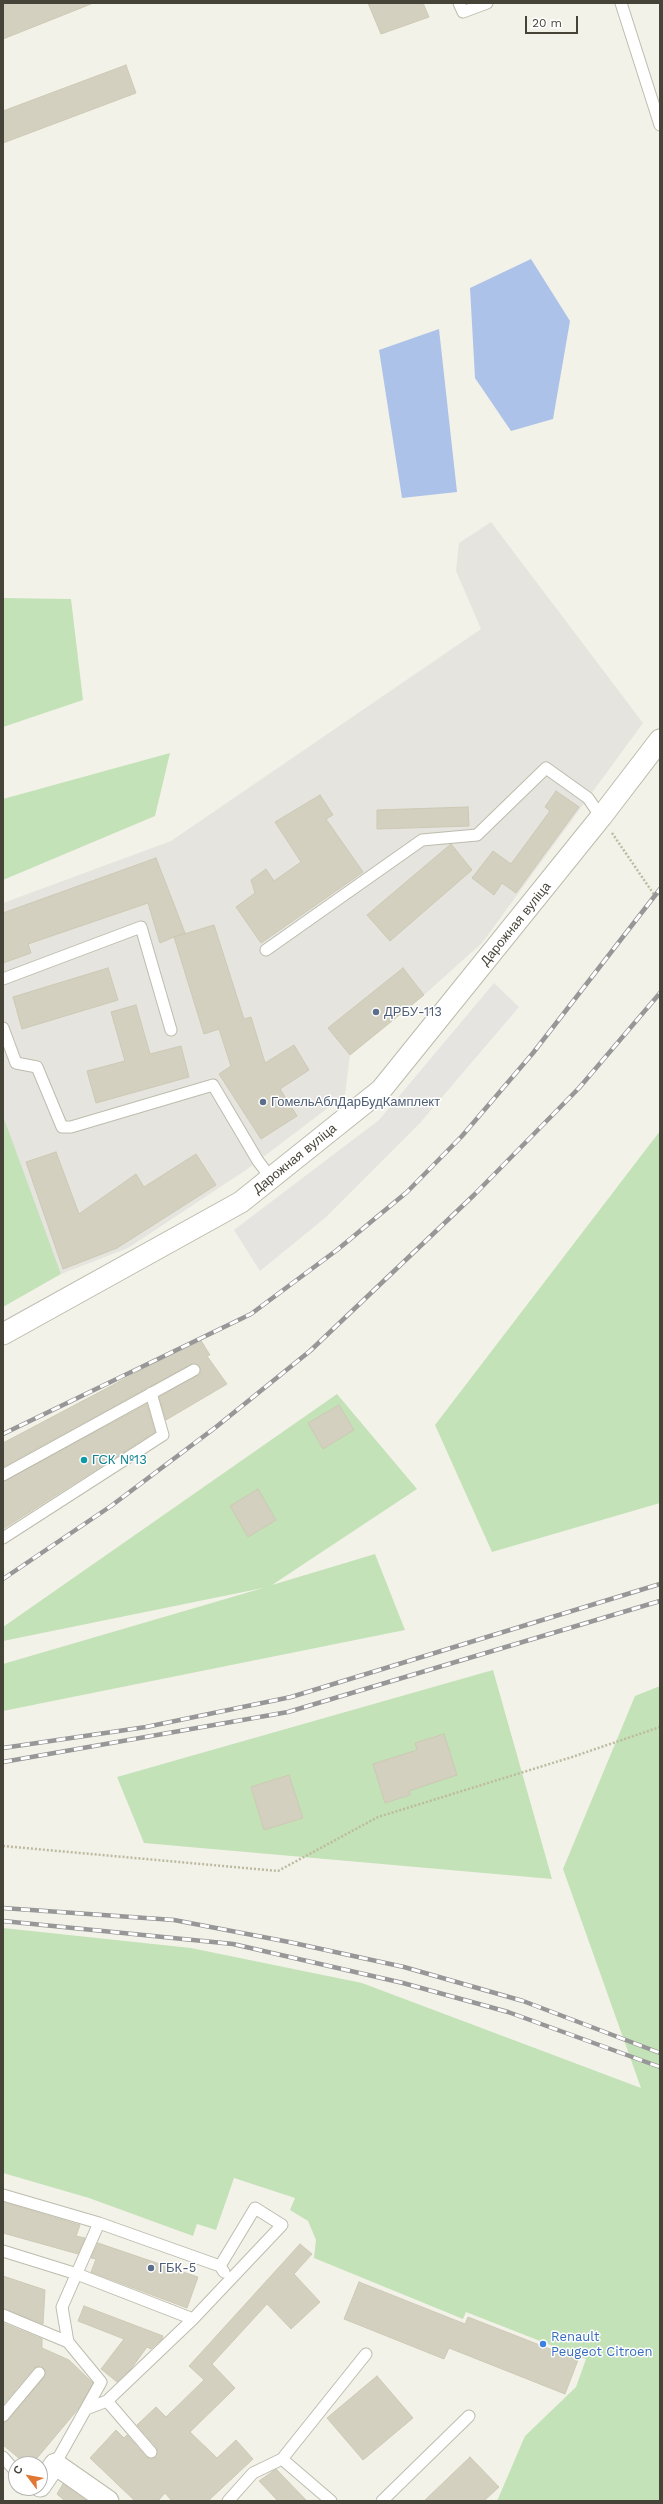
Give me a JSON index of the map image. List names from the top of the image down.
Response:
{
  "streets": {
    "street": ["Дарожная вуліца"]
  },
  "places": [
    "ДРБУ-113",
    "ГомельАблДарБудКамплект",
    "ГСК №13",
    "ГБК-5",
    "Renault Peugeot Citroen"
  ],
  "scale_bar": "20 m",
  "north": "top left"
}
